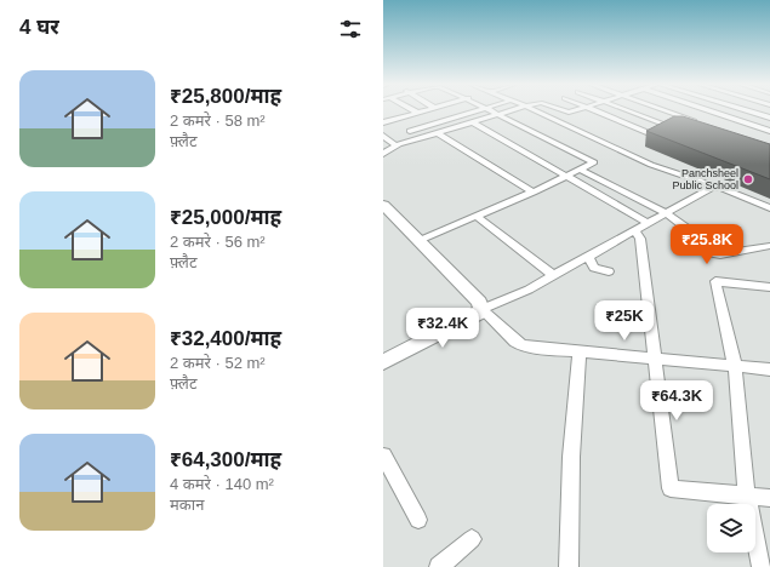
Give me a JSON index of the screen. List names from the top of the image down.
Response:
{
  "places": ["Panchsheel Public School"],
  "page": {
    "heading": "4 घर",
    "list": [
      {
        "name": "₹25,800/माह",
        "note": "2 कमरे · 58 m² · फ़्लैट"
      },
      {
        "name": "₹25,000/माह",
        "note": "2 कमरे · 56 m² · फ़्लैट"
      },
      {
        "name": "₹32,400/माह",
        "note": "2 कमरे · 52 m² · फ़्लैट"
      },
      {
        "name": "₹64,300/माह",
        "note": "4 कमरे · 140 m² · मकान"
      }
    ],
    "price": [
      "₹25.8K",
      "₹25K",
      "₹32.4K",
      "₹64.3K"
    ]
  }
}
